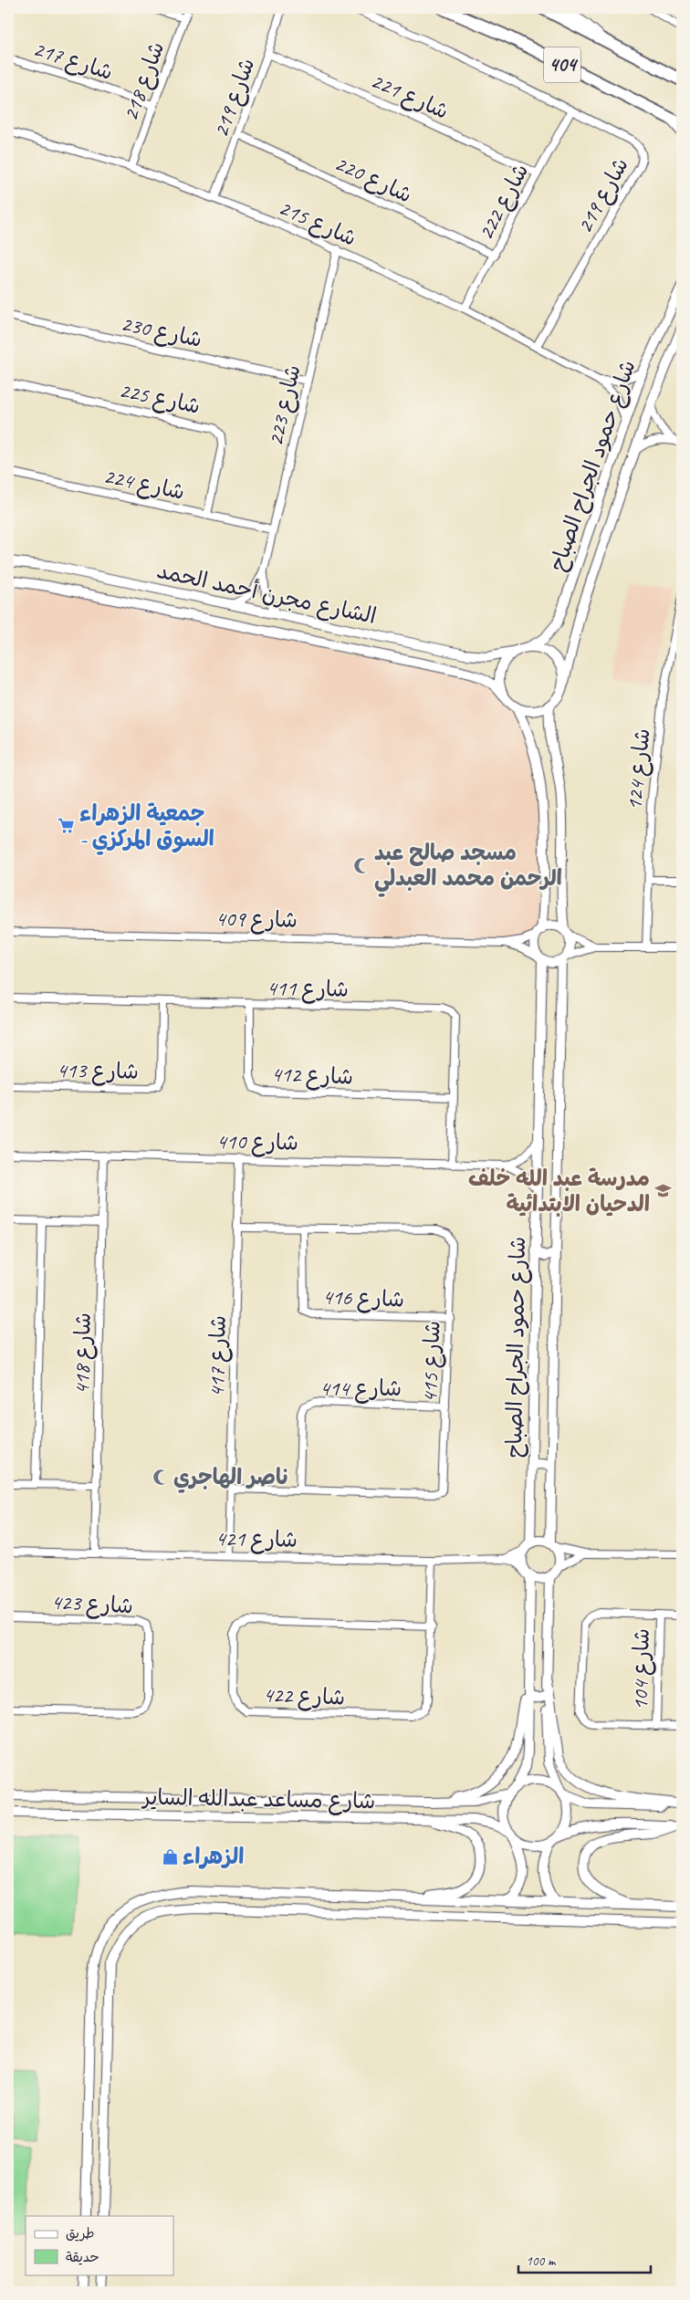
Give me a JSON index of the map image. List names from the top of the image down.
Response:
{
  "streets": {
    "main road": ["404"],
    "street": [
      "شارع 217",
      "شارع 218",
      "شارع 221",
      "شارع 219",
      "شارع 220",
      "شارع 222",
      "شارع 215",
      "شارع 230",
      "شارع 225",
      "شارع 223",
      "شارع حمود الجراح الصباح",
      "شارع 224",
      "الشارع مجرن أحمد الحمد",
      "شارع 124",
      "شارع 409",
      "شارع 411",
      "شارع 413",
      "شارع 412",
      "شارع 410",
      "شارع 416",
      "شارع 418",
      "شارع 417",
      "شارع 415",
      "شارع 414",
      "شارع 421",
      "شارع 423",
      "شارع 104",
      "شارع 422",
      "شارع مساعد عبدالله الساير"
    ]
  },
  "crossings": [
    ["شارع 217", "شارع 218"],
    ["شارع 218", "شارع 215"],
    ["شارع 221", "شارع 219"],
    ["شارع 221", "شارع 222"],
    ["شارع 219", "شارع 220"],
    ["شارع 219", "شارع 222"],
    ["شارع 219", "شارع 215"],
    ["شارع 220", "شارع 222"],
    ["شارع 222", "شارع 215"],
    ["شارع 215", "شارع 223"],
    ["شارع 215", "شارع حمود الجراح الصباح"],
    ["شارع 230", "شارع 223"],
    ["شارع 225", "شارع 224"],
    ["شارع 223", "شارع 224"],
    ["شارع 223", "الشارع مجرن أحمد الحمد"],
    ["شارع حمود الجراح الصباح", "الشارع مجرن أحمد الحمد"],
    ["شارع حمود الجراح الصباح", "شارع 409"],
    ["شارع حمود الجراح الصباح", "شارع 410"],
    ["شارع حمود الجراح الصباح", "شارع 421"],
    ["شارع 411", "شارع 413"],
    ["شارع 411", "شارع 412"],
    ["شارع 411", "شارع 410"],
    ["شارع 410", "شارع 418"],
    ["شارع 410", "شارع 417"],
    ["شارع 416", "شارع 415"],
    ["شارع 418", "شارع 421"],
    ["شارع 417", "شارع 415"],
    ["شارع 417", "شارع 421"],
    ["شارع 415", "شارع 414"],
    ["شارع 421", "شارع 422"]
  ],
  "places": {
    "supermarket": ["جمعية الزهراء - السوق المركزي"],
    "mosque": ["مسجد صالح عبد الرحمن محمد العبدلي", "ناصر الهاجري"],
    "school or university": ["مدرسة عبد الله خلف الدحيان الابتدائية"],
    "shop": ["الزهراء"]
  },
  "legend": ["طريق", "حديقة"],
  "scale_bar": "100 m"
}
